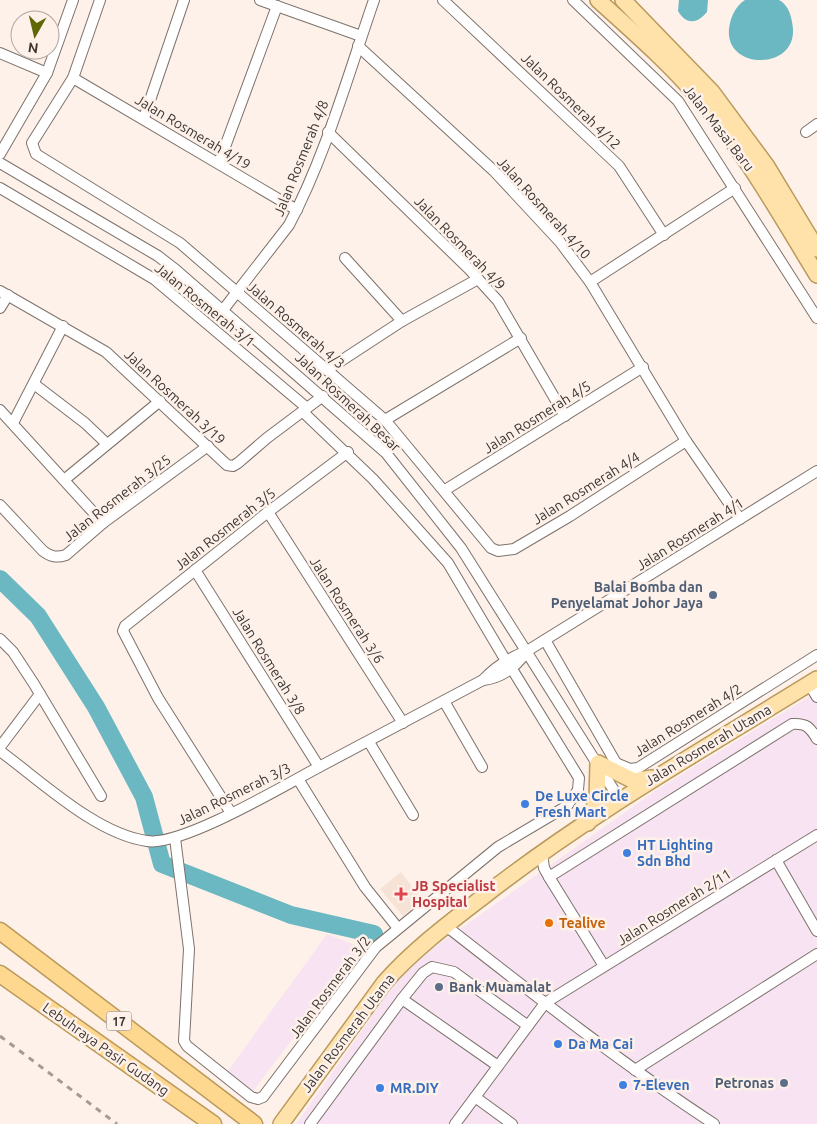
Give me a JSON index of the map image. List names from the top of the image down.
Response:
{
  "streets": {
    "highway": ["17", "Lebuhraya Pasir Gudang"],
    "main road": ["Jalan Masai Baru", "Jalan Rosmerah Utama"],
    "street": [
      "Jalan Rosmerah 4/12",
      "Jalan Rosmerah 4/19",
      "Jalan Rosmerah 4/8",
      "Jalan Rosmerah 4/10",
      "Jalan Rosmerah 4/9",
      "Jalan Rosmerah 3/1",
      "Jalan Rosmerah 4/3",
      "Jalan Rosmerah 3/19",
      "Jalan Rosmerah Besar",
      "Jalan Rosmerah 4/5",
      "Jalan Rosmerah 4/4",
      "Jalan Rosmerah 3/25",
      "Jalan Rosmerah 3/5",
      "Jalan Rosmerah 4/1",
      "Jalan Rosmerah 3/6",
      "Jalan Rosmerah 3/8",
      "Jalan Rosmerah 4/2",
      "Jalan Rosmerah 3/3",
      "Jalan Rosmerah 2/11",
      "Jalan Rosmerah 3/2"
    ]
  },
  "crossings": [
    ["Jalan Rosmerah 4/19", "Jalan Rosmerah 4/8"],
    ["Jalan Rosmerah 4/19", "Jalan Rosmerah 4/3"],
    ["Jalan Rosmerah 4/8", "Jalan Rosmerah 4/10"],
    ["Jalan Rosmerah 4/8", "Jalan Rosmerah 4/9"],
    ["Jalan Rosmerah 4/8", "Jalan Rosmerah 4/3"],
    ["Jalan Rosmerah 4/8", "Jalan Rosmerah Besar"],
    ["Jalan Rosmerah 4/10", "Jalan Rosmerah 4/5"],
    ["Jalan Rosmerah 4/10", "Jalan Rosmerah 4/4"],
    ["Jalan Rosmerah 4/10", "Jalan Rosmerah 4/1"],
    ["Jalan Rosmerah 4/9", "Jalan Rosmerah 4/5"],
    ["Jalan Rosmerah 3/1", "Jalan Rosmerah 3/19"],
    ["Jalan Rosmerah 3/1", "Jalan Rosmerah 3/5"],
    ["Jalan Rosmerah 3/1", "Jalan Rosmerah 3/3"],
    ["Jalan Rosmerah 3/1", "Jalan Rosmerah 3/2"],
    ["Jalan Rosmerah 4/3", "Jalan Rosmerah 4/5"],
    ["Jalan Rosmerah 4/3", "Jalan Rosmerah 4/4"],
    ["Jalan Rosmerah 3/19", "Jalan Rosmerah Besar"],
    ["Jalan Rosmerah 3/19", "Jalan Rosmerah 3/25"],
    ["Jalan Rosmerah Besar", "Jalan Rosmerah 4/1"],
    ["Jalan Rosmerah Besar", "Jalan Rosmerah Utama"],
    ["Jalan Rosmerah Besar", "Jalan Rosmerah 3/3"],
    ["Jalan Rosmerah 3/5", "Jalan Rosmerah 3/6"],
    ["Jalan Rosmerah 3/5", "Jalan Rosmerah 3/8"],
    ["Jalan Rosmerah 3/5", "Jalan Rosmerah 3/3"],
    ["Jalan Rosmerah 4/1", "Jalan Rosmerah 4/2"],
    ["Jalan Rosmerah 4/1", "Jalan Rosmerah 3/3"],
    ["Jalan Rosmerah 3/6", "Jalan Rosmerah 3/3"],
    ["Jalan Rosmerah 3/8", "Jalan Rosmerah 3/3"],
    ["Jalan Rosmerah 3/3", "Jalan Rosmerah 3/2"]
  ],
  "places": {
    "other": [
      "Balai Bomba dan Penyelamat Johor Jaya",
      "De Luxe Circle Fresh Mart",
      "HT Lighting Sdn Bhd",
      "Tealive",
      "Bank Muamalat",
      "Da Ma Cai",
      "Petronas",
      "7-Eleven",
      "MR.DIY"
    ],
    "health": ["JB Specialist Hospital"]
  },
  "north": "bottom"
}
